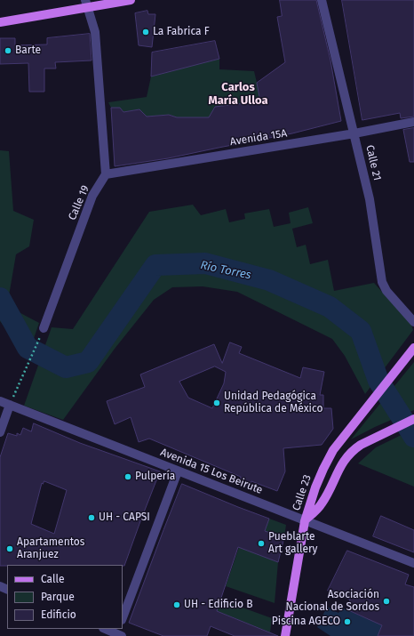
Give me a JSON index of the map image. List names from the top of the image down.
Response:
{
  "streets": {
    "main road": ["Calle 23"],
    "street": [
      "Avenida 15A",
      "Calle 21",
      "Calle 19",
      "Avenida 15 Los Beirute"
    ]
  },
  "crossings": [
    ["Avenida 15A", "Calle 21"],
    ["Avenida 15A", "Calle 19"],
    ["Avenida 15 Los Beirute", "Calle 23"]
  ],
  "districts": ["Carlos María Ulloa"],
  "water": ["Río Torres"],
  "places": [
    "La Fabrica F",
    "Barte",
    "Unidad Pedagógica República de México",
    "Pulpería",
    "UH - CAPSI",
    "Pueblarte Art gallery",
    "Apartamentos Aranjuez",
    "Asociación Nacional de Sordos",
    "UH - Edificio B",
    "Piscina AGECO"
  ],
  "legend": ["Calle", "Parque", "Edificio"]
}
